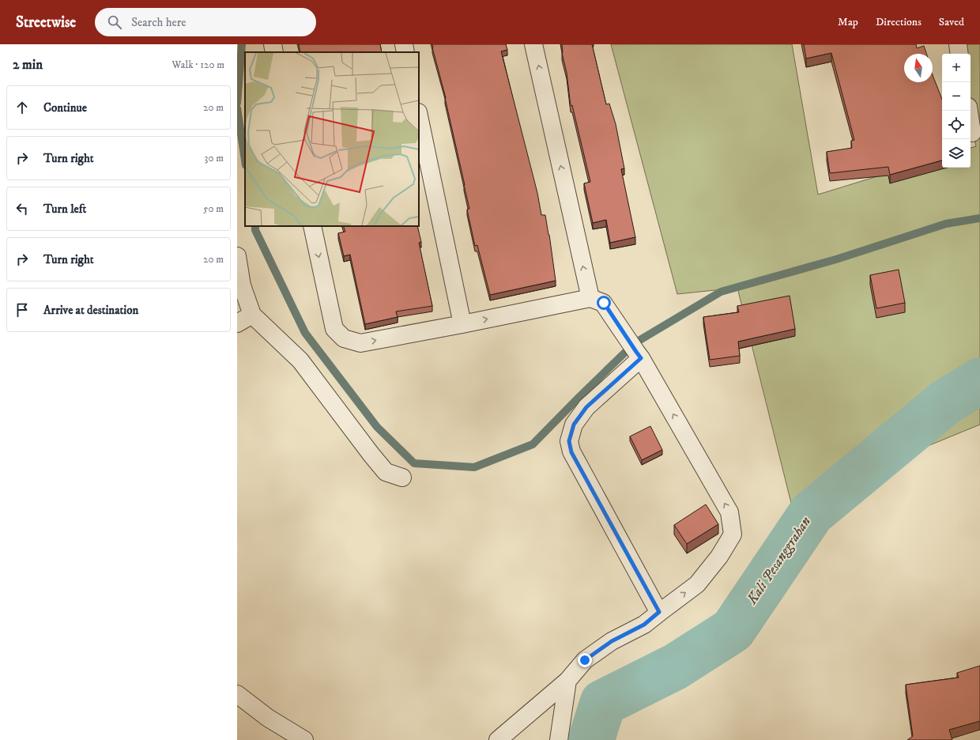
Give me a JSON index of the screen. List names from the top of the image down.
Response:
{
  "water": ["Kali Pesanggrahan"],
  "north": "top",
  "page": {
    "header": "Streetwise",
    "search": "Search here",
    "nav": ["Map", "Directions", "Saved"],
    "heading": ["2 min", "Walk · 120 m"],
    "map_buttons": ["+", "−"],
    "list": [
      ["Continue", "20 m"],
      ["Turn right", "30 m"],
      ["Turn left", "50 m"],
      ["Turn right", "20 m"],
      "Arrive at destination"
    ]
  }
}
